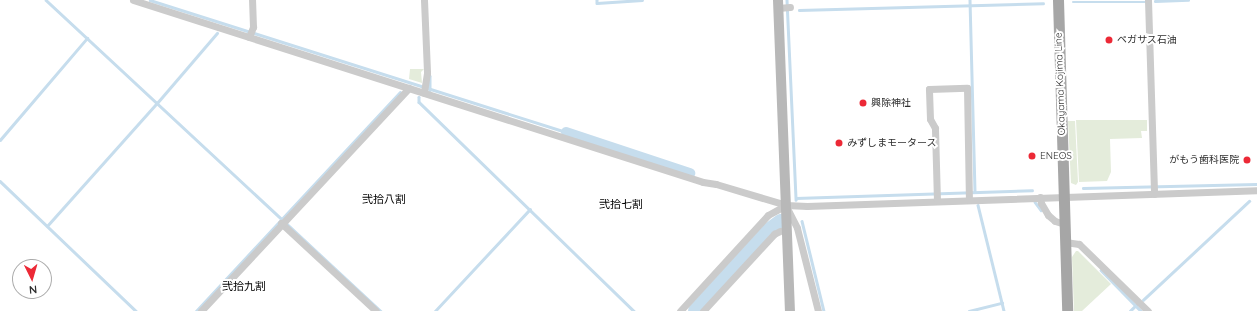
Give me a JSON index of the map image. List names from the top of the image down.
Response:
{
  "streets": {
    "main road": ["Okayama Kojima Line"]
  },
  "districts": ["弐拾八割", "弐拾七割", "弐拾九割"],
  "places": [
    "ペガサス石油",
    "興除神社",
    "みずしまモータース",
    "ENEOS",
    "がもう歯科医院"
  ],
  "north": "bottom"
}
